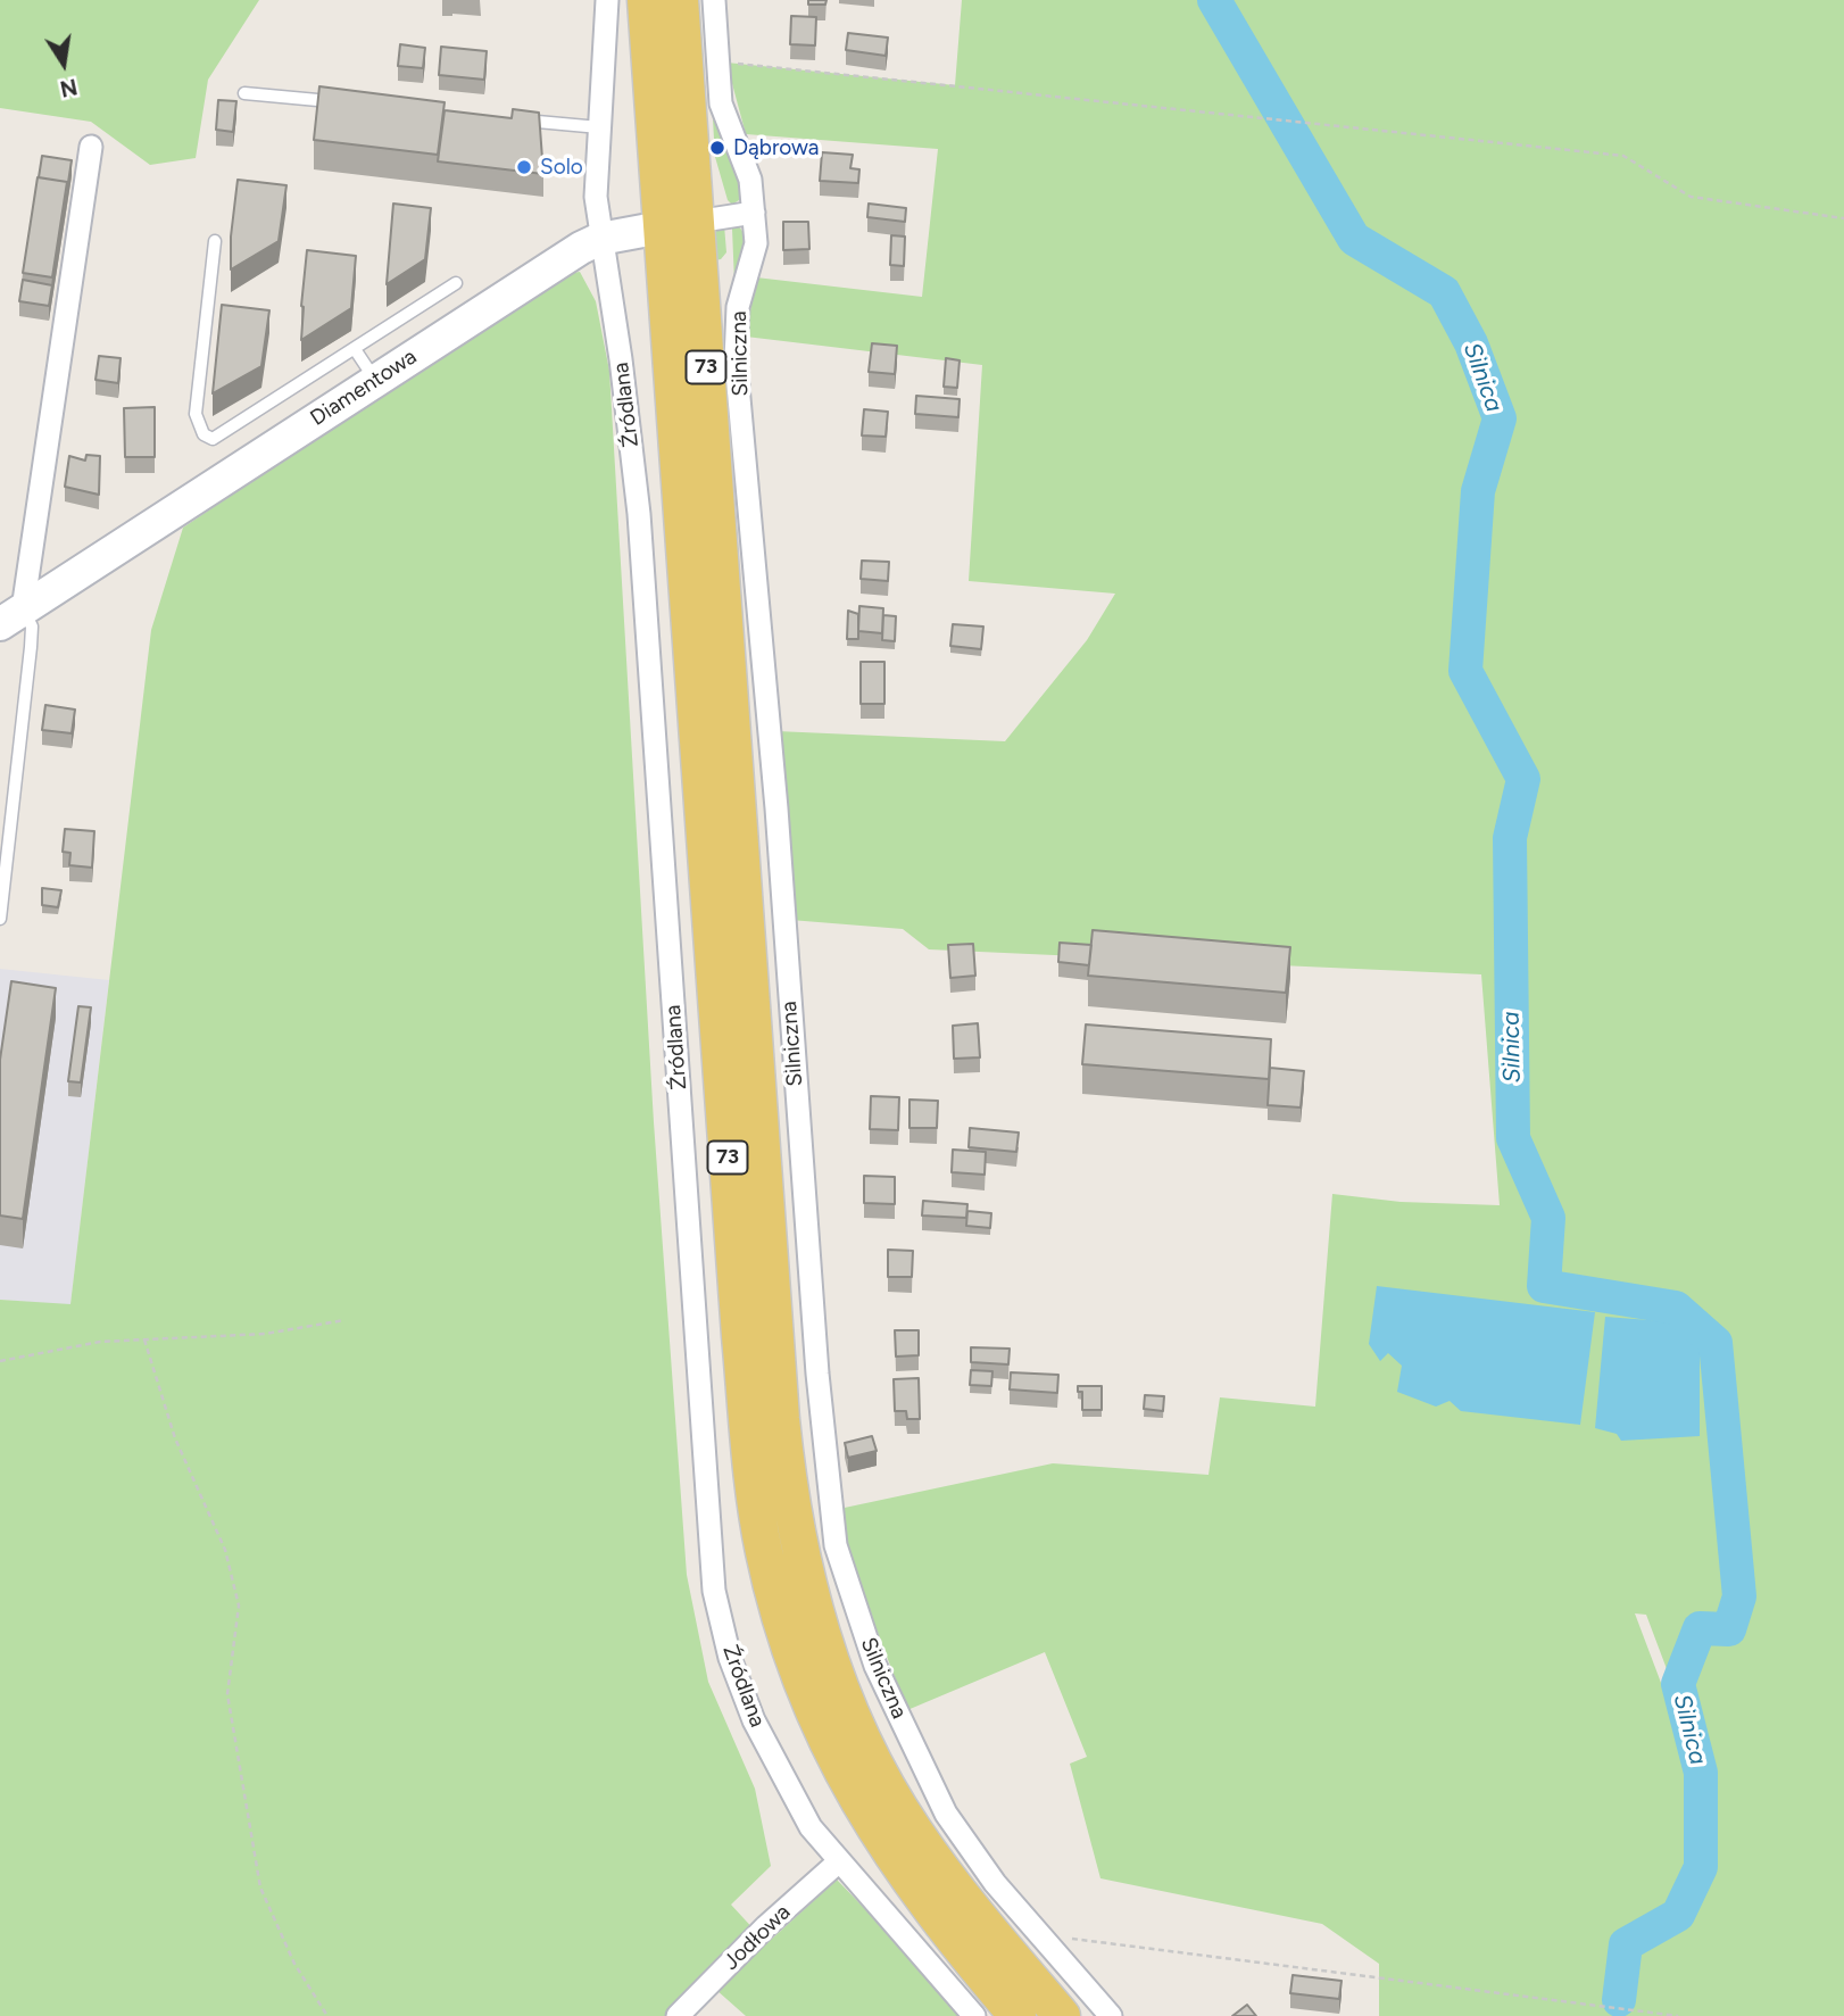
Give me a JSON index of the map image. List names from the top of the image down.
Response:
{
  "streets": {
    "main road": ["73"],
    "street": [
      "Silniczna",
      "Diamentowa",
      "Źródlana",
      "Jodłowa"
    ]
  },
  "crossings": [
    ["Silniczna", "Diamentowa"],
    ["73", "Diamentowa"],
    ["Diamentowa", "Źródlana"],
    ["Źródlana", "Jodłowa"]
  ],
  "water": ["Silnica"],
  "places": ["Dąbrowa", "Solo"],
  "north": "bottom"
}
